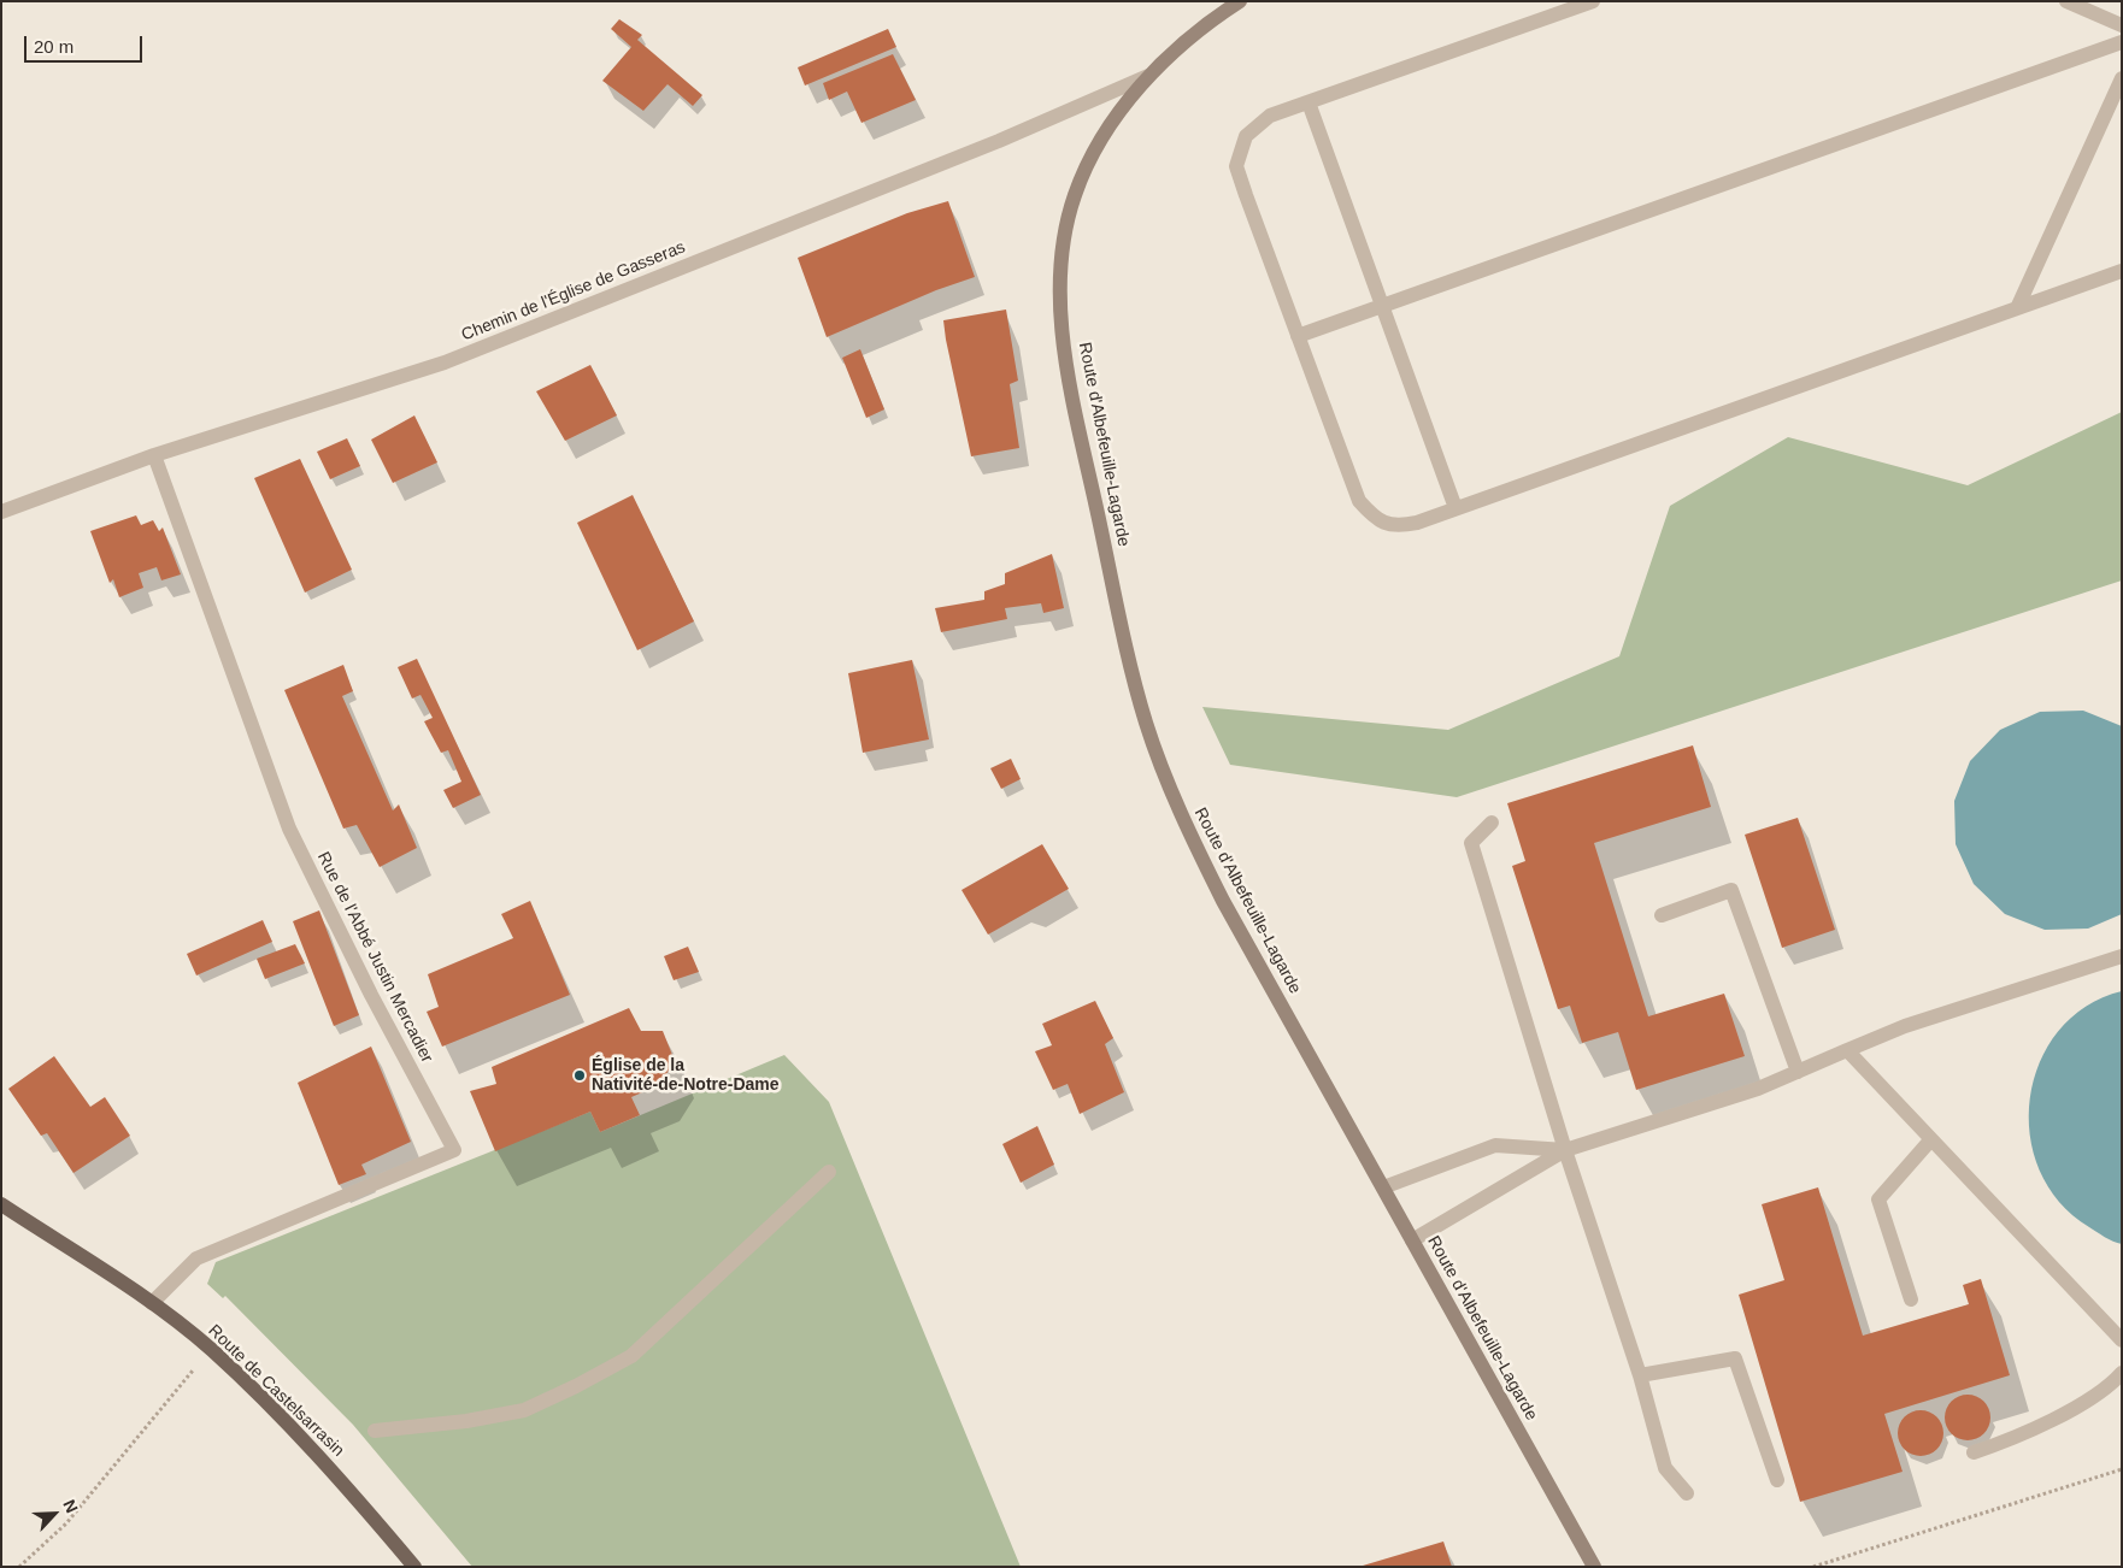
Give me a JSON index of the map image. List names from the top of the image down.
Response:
{
  "streets": {
    "main road": ["Route d'Albefeuille-Lagarde", "Route de Castelsarrasin"],
    "street": ["Chemin de l'Église de Gasseras", "Rue de l'Abbé Justin Mercadier"]
  },
  "crossings": [
    ["Chemin de l'Église de Gasseras", "Route d'Albefeuille-Lagarde"],
    ["Chemin de l'Église de Gasseras", "Rue de l'Abbé Justin Mercadier"],
    ["Rue de l'Abbé Justin Mercadier", "Route de Castelsarrasin"]
  ],
  "places": ["Église de la Nativité-de-Notre-Dame"],
  "scale_bar": "20 m",
  "north": "top right"
}
